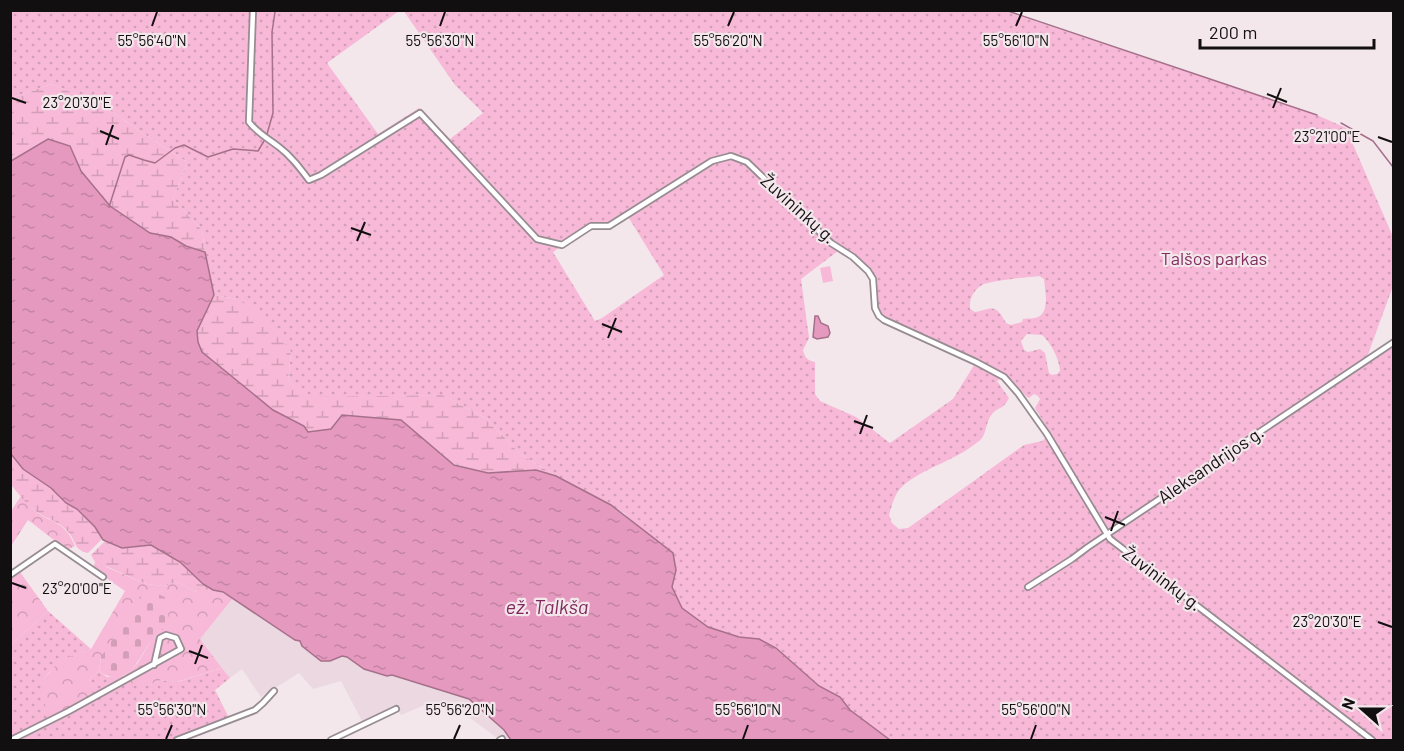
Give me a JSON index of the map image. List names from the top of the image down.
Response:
{
  "streets": {
    "street": ["Žuvininkų g.", "Aleksandrijos g."]
  },
  "crossings": [
    ["Žuvininkų g.", "Aleksandrijos g."]
  ],
  "water": ["ež. Talkša"],
  "parks": ["Talšos parkas"],
  "scale_bar": "200 m",
  "north": "left",
  "coordinates": [
    "55°56'30\"N",
    "55°56'20\"N",
    "55°56'10\"N",
    "55°56'40\"N",
    "23°20'30\"E",
    "23°21'00\"E",
    "23°20'00\"E",
    "55°56'00\"N"
  ]
}
